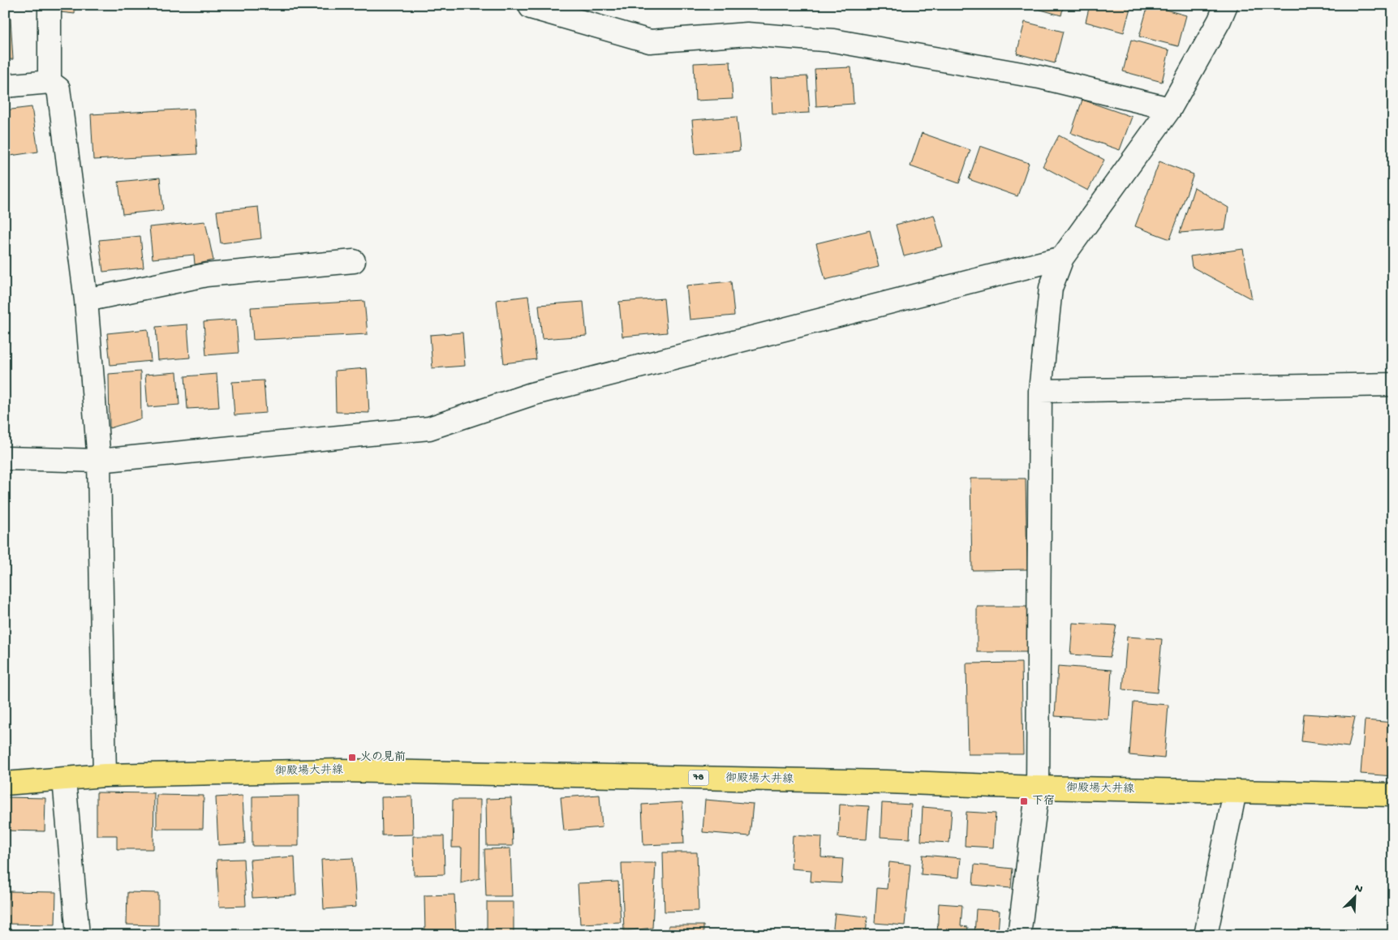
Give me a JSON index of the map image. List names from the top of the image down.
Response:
{
  "streets": {
    "main road": ["御殿場大井線", "78"]
  },
  "places": {
    "transit": ["火の見前", "下宿"]
  },
  "north": "top right"
}
